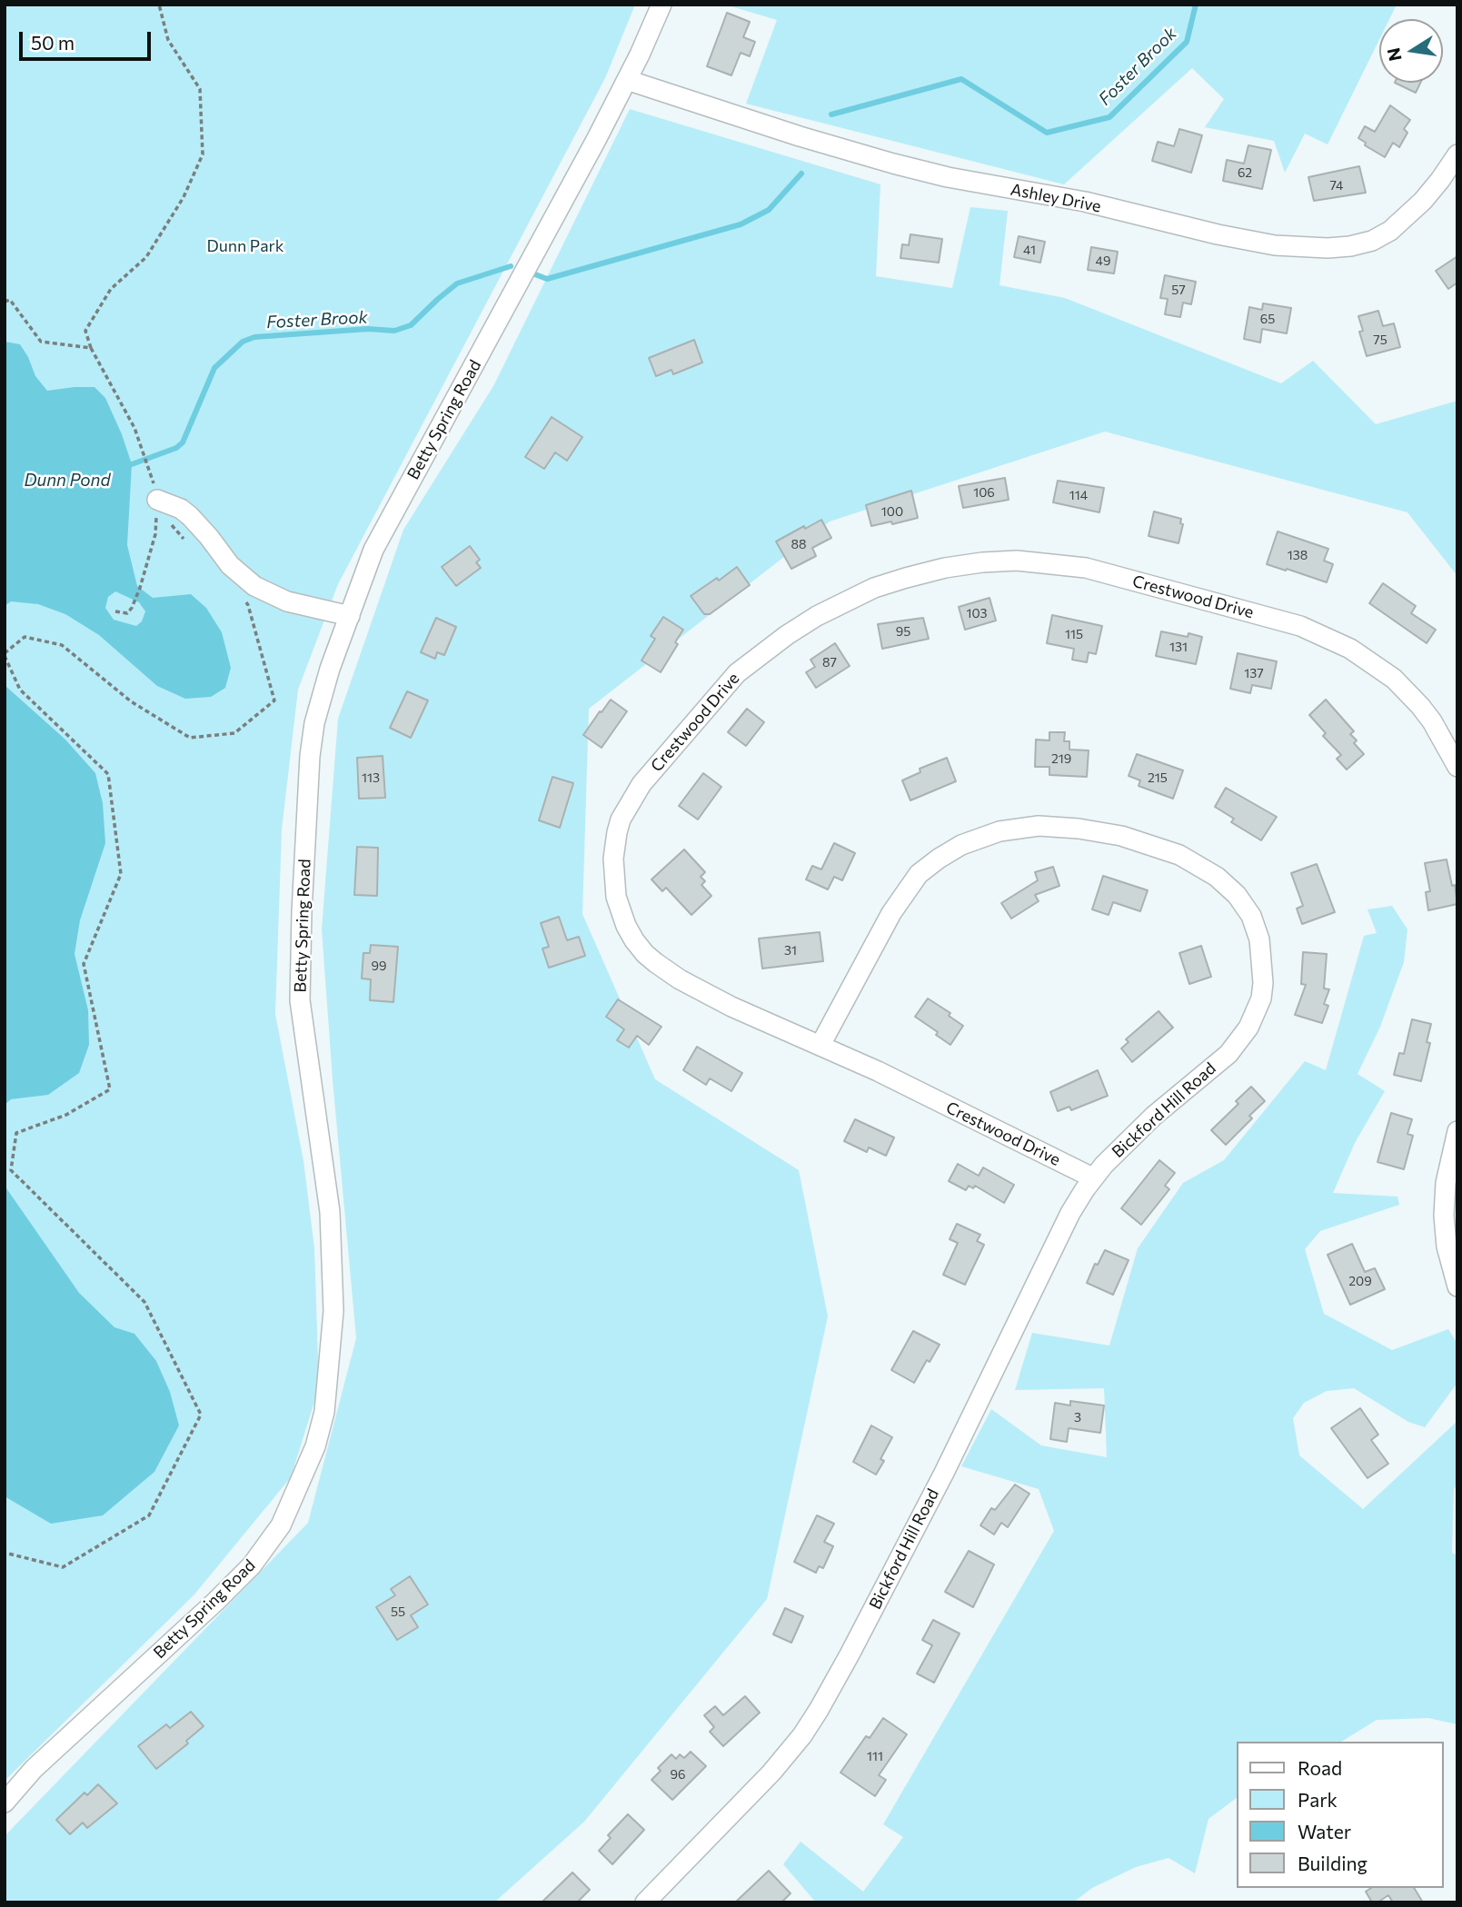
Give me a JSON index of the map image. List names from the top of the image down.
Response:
{
  "streets": {
    "street": [
      "Ashley Drive",
      "Betty Spring Road",
      "Crestwood Drive",
      "Bickford Hill Road"
    ]
  },
  "crossings": [
    ["Ashley Drive", "Betty Spring Road"],
    ["Crestwood Drive", "Bickford Hill Road"]
  ],
  "water": ["Foster Brook", "Dunn Pond"],
  "parks": ["Dunn Park"],
  "house_numbers": [
    "62",
    "74",
    "41",
    "49",
    "57",
    "65",
    "75",
    "106",
    "114",
    "100",
    "88",
    "138",
    "103",
    "95",
    "115",
    "131",
    "87",
    "137",
    "219",
    "113",
    "215",
    "31",
    "99",
    "209",
    "3",
    "55",
    "111",
    "96"
  ],
  "legend": [
    "Road",
    "Park",
    "Water",
    "Building"
  ],
  "scale_bar": "50 m",
  "north": "left"
}
